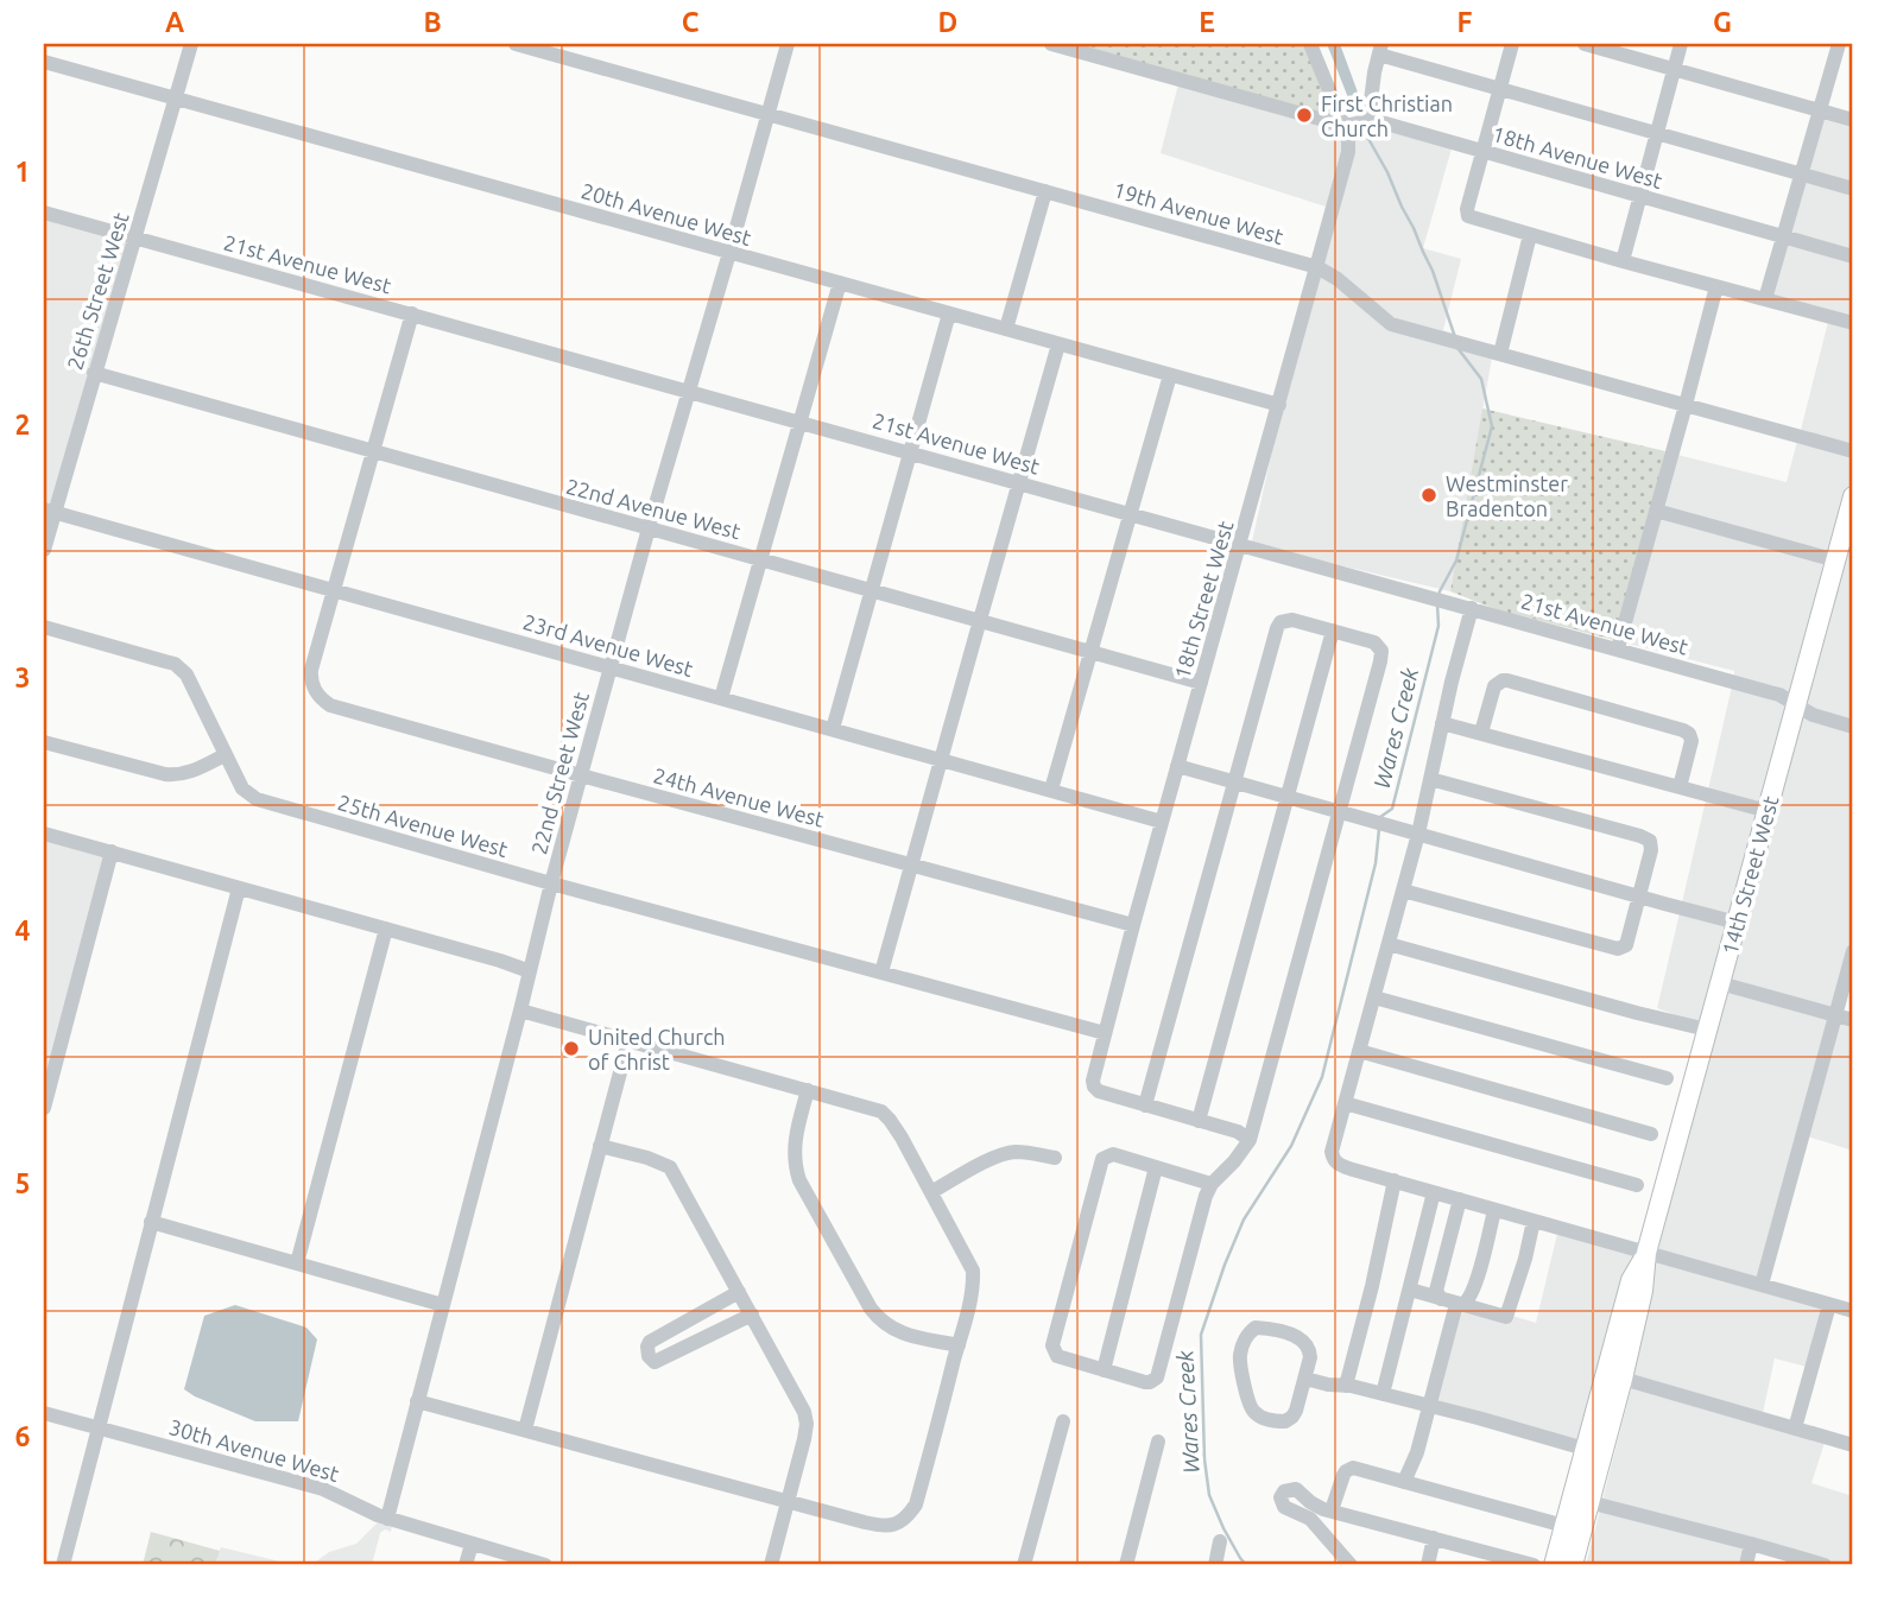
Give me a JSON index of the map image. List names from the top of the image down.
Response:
{
  "streets": {
    "main road": ["14th Street West"],
    "street": [
      "18th Avenue West",
      "19th Avenue West",
      "20th Avenue West",
      "21st Avenue West",
      "26th Street West",
      "22nd Avenue West",
      "18th Street West",
      "23rd Avenue West",
      "22nd Street West",
      "24th Avenue West",
      "25th Avenue West",
      "30th Avenue West"
    ]
  },
  "crossings": [
    ["18th Avenue West", "18th Street West"],
    ["19th Avenue West", "18th Street West"],
    ["19th Avenue West", "22nd Street West"],
    ["20th Avenue West", "26th Street West"],
    ["20th Avenue West", "18th Street West"],
    ["20th Avenue West", "22nd Street West"],
    ["21st Avenue West", "26th Street West"],
    ["21st Avenue West", "18th Street West"],
    ["21st Avenue West", "22nd Street West"],
    ["21st Avenue West", "14th Street West"],
    ["26th Street West", "22nd Avenue West"],
    ["26th Street West", "23rd Avenue West"],
    ["22nd Avenue West", "18th Street West"],
    ["22nd Avenue West", "22nd Street West"],
    ["18th Street West", "23rd Avenue West"],
    ["18th Street West", "24th Avenue West"],
    ["18th Street West", "25th Avenue West"],
    ["23rd Avenue West", "22nd Street West"],
    ["23rd Avenue West", "24th Avenue West"],
    ["22nd Street West", "24th Avenue West"],
    ["22nd Street West", "25th Avenue West"],
    ["22nd Street West", "30th Avenue West"]
  ],
  "water": ["Wares Creek"],
  "places": ["First Christian Church", "Westminster Bradenton", "United Church of Christ"],
  "grid": {
    "columns": [
      "A",
      "B",
      "C",
      "D",
      "E",
      "F",
      "G"
    ],
    "rows": [
      "1",
      "2",
      "3",
      "4",
      "5",
      "6"
    ]
  }
}
